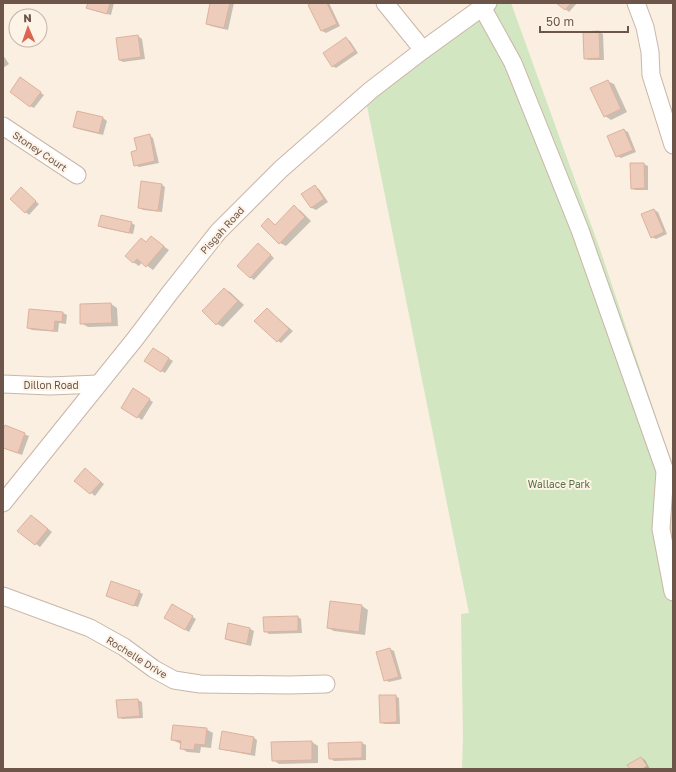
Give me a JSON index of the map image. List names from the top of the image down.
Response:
{
  "streets": {
    "street": [
      "Stoney Court",
      "Pisgah Road",
      "Dillon Road",
      "Rochelle Drive"
    ]
  },
  "crossings": [
    ["Pisgah Road", "Dillon Road"]
  ],
  "parks": ["Wallace Park"],
  "scale_bar": "50 m",
  "north": "top"
}
